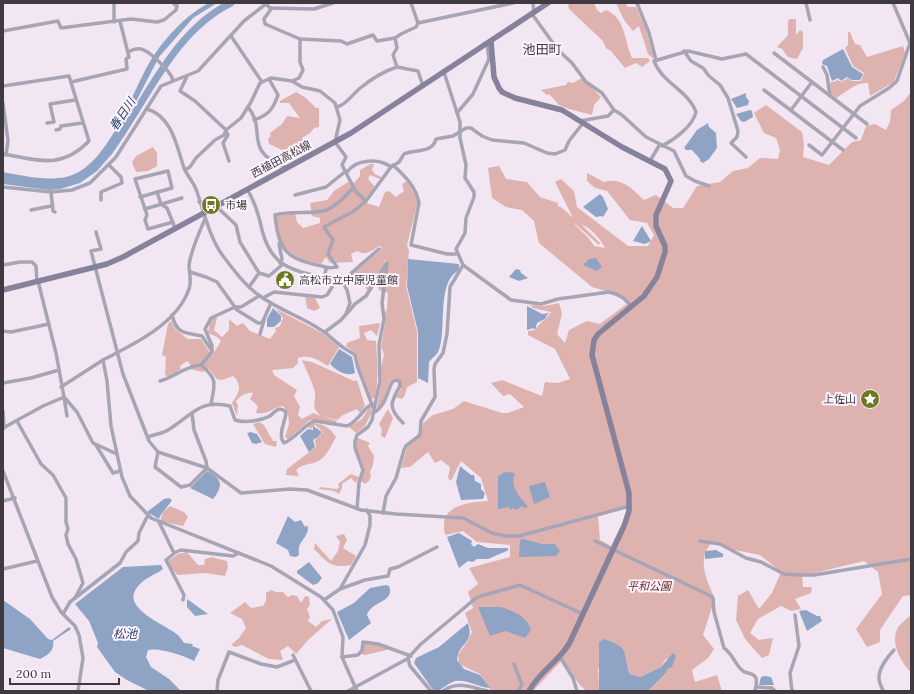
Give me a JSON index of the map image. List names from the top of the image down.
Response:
{
  "streets": {
    "street": ["西植田高松線"]
  },
  "districts": ["池田町"],
  "water": ["春日川", "松池"],
  "parks": ["平和公園"],
  "places": {
    "bus stop": ["市場"],
    "public building": ["高松市立中原児童館"],
    "place": ["上佐山"]
  },
  "scale_bar": "200 m"
}
